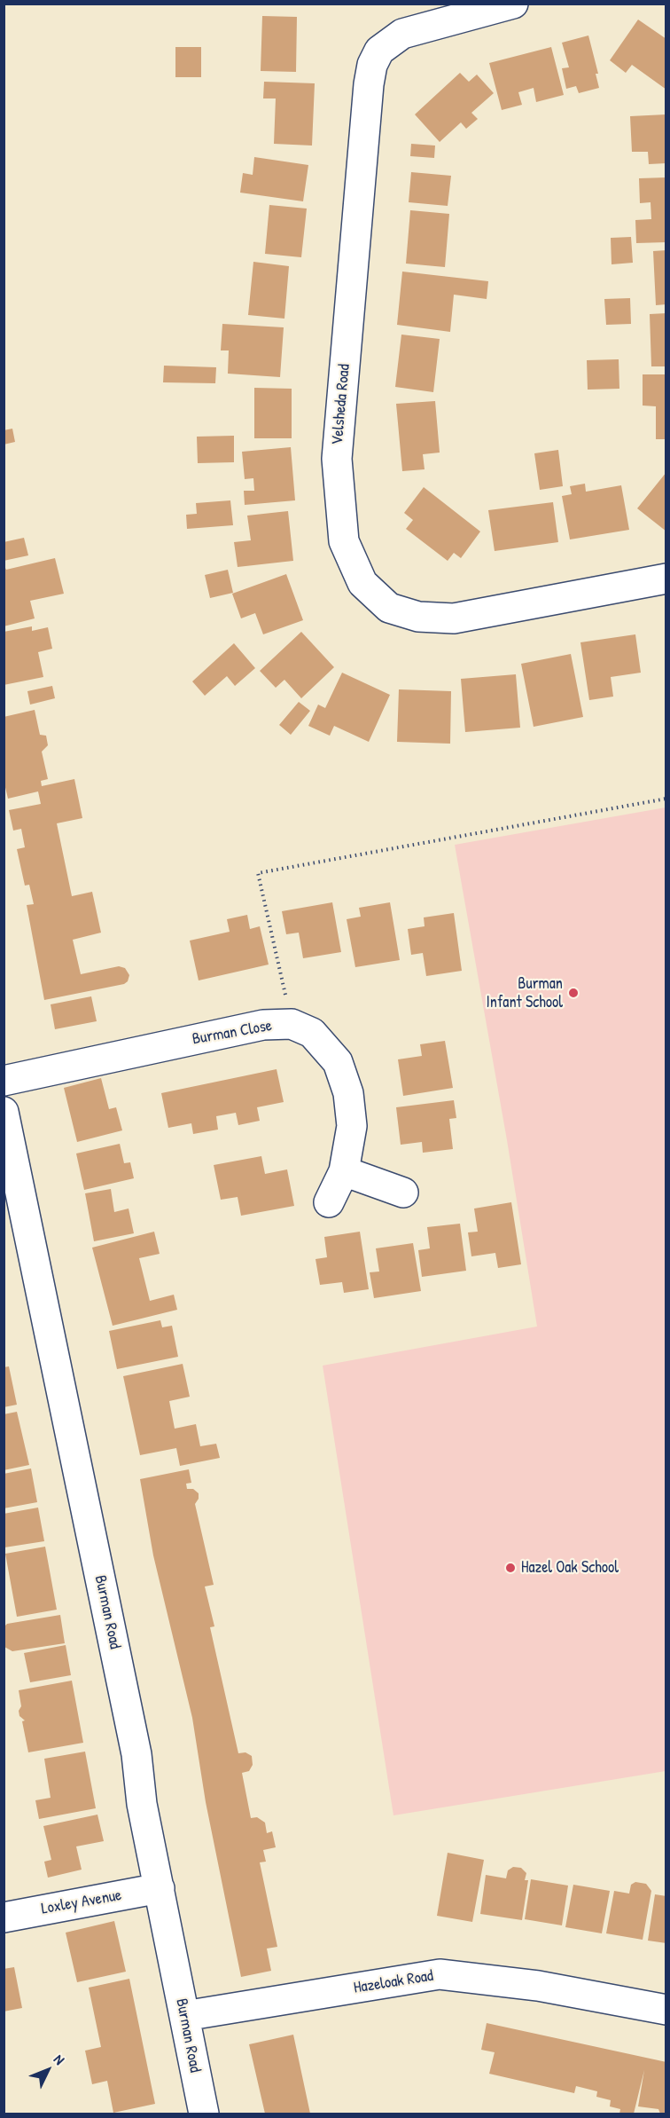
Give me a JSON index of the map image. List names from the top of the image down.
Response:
{
  "streets": {
    "street": [
      "Velsheda Road",
      "Burman Close",
      "Burman Road",
      "Loxley Avenue",
      "Hazeloak Road"
    ]
  },
  "crossings": [
    ["Burman Road", "Loxley Avenue"],
    ["Burman Road", "Hazeloak Road"]
  ],
  "places": ["Burman Infant School", "Hazel Oak School"],
  "north": "top right"
}
